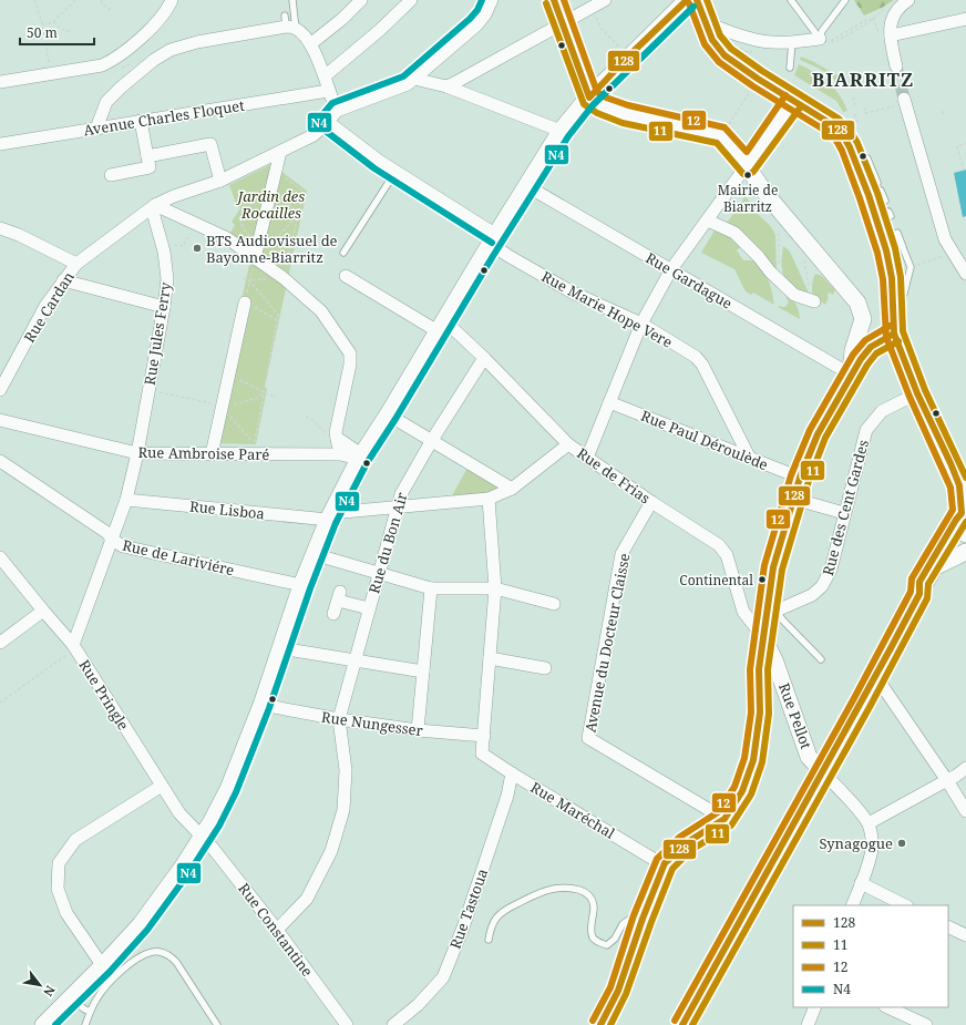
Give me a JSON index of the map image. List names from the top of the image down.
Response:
{
  "streets": {
    "main road": ["Rue Pellot"],
    "street": [
      "Avenue Charles Floquet",
      "Rue Gardague",
      "Rue Cardan",
      "Rue Marie Hope Vere",
      "Rue Jules Ferry",
      "Rue Paul Déroulède",
      "Rue Ambroise Paré",
      "Rue de Frias",
      "Rue des Cent Gardes",
      "Rue Lisboa",
      "Rue du Bon Air",
      "Rue de Lariviére",
      "Avenue du Docteur Claisse",
      "Rue Pringle",
      "Rue Nungesser",
      "Rue Maréchal",
      "Rue Tastoua",
      "Rue Constantine"
    ]
  },
  "crossings": [
    ["Rue Cardan", "Rue Jules Ferry"],
    ["Rue Marie Hope Vere", "Rue Paul Déroulède"],
    ["Rue Jules Ferry", "Rue Ambroise Paré"],
    ["Rue Jules Ferry", "Rue Lisboa"],
    ["Rue Jules Ferry", "Rue de Lariviére"],
    ["Rue Jules Ferry", "Rue Pringle"],
    ["Rue de Frias", "Rue Lisboa"],
    ["Rue de Frias", "Rue du Bon Air"],
    ["Rue de Frias", "Avenue du Docteur Claisse"],
    ["Rue de Frias", "Rue Pellot"],
    ["Rue Lisboa", "Rue du Bon Air"],
    ["Rue du Bon Air", "Rue Nungesser"],
    ["Rue Pringle", "Rue Constantine"],
    ["Rue Nungesser", "Rue Maréchal"],
    ["Rue Maréchal", "Rue Tastoua"]
  ],
  "districts": ["BIARRITZ"],
  "parks": ["Jardin des Rocailles"],
  "places": [
    "Mairie de Biarritz",
    "BTS Audiovisuel de Bayonne-Biarritz",
    "Continental",
    "Synagogue"
  ],
  "lines": [
    "transit line 128",
    "transit line 11",
    "transit line 12",
    "transit line N4"
  ],
  "legend": [
    "128",
    "11",
    "12",
    "N4"
  ],
  "scale_bar": "50 m",
  "north": "bottom right"
}
